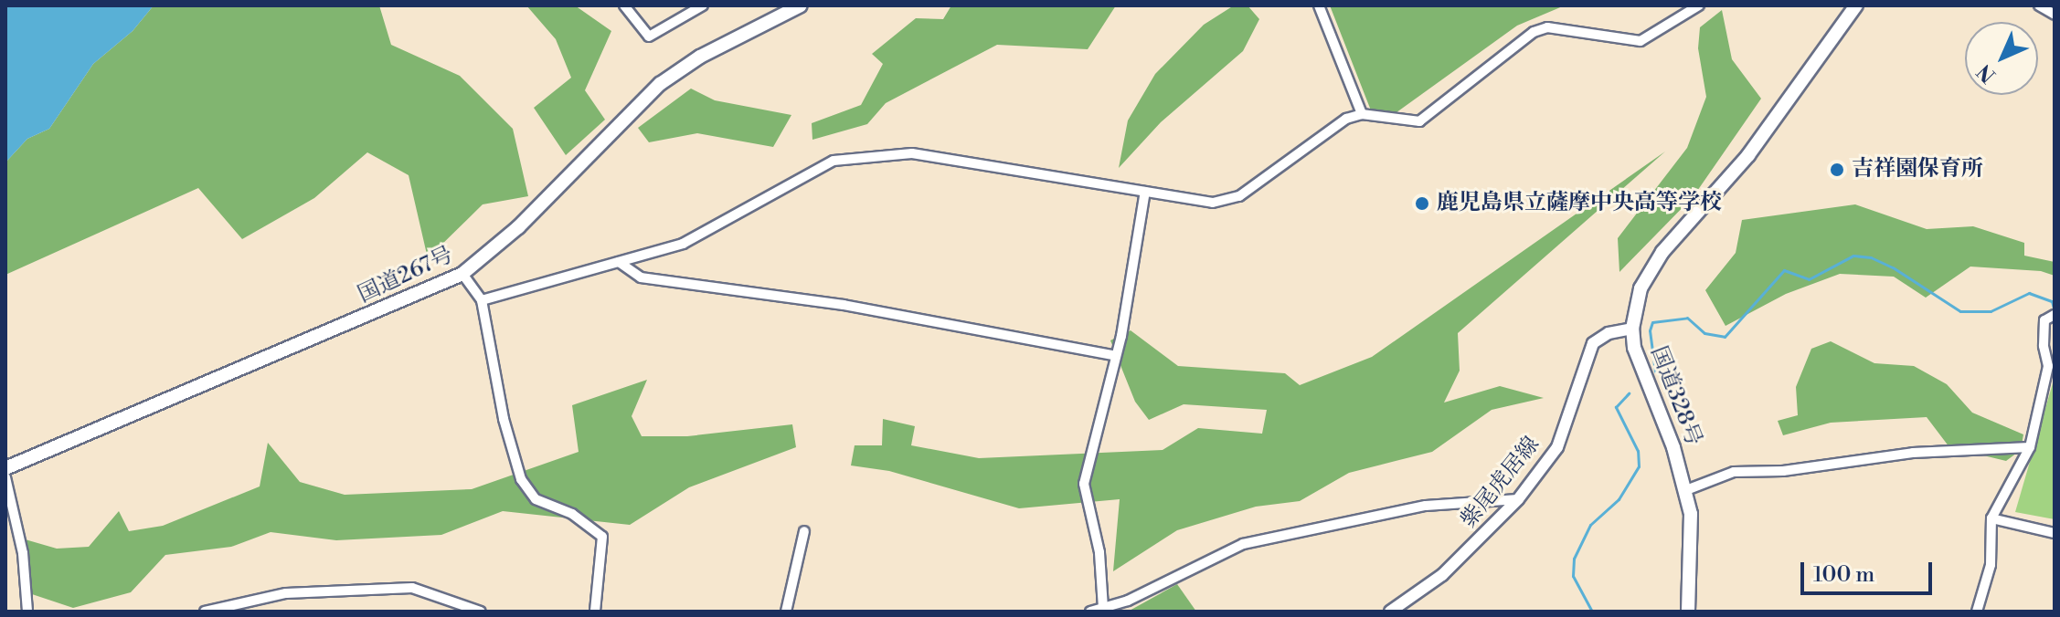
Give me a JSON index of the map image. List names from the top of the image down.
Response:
{
  "streets": {
    "highway": ["国道267号", "国道328号"],
    "main road": ["紫尾虎居線"]
  },
  "crossings": [
    ["国道328号", "紫尾虎居線"]
  ],
  "places": ["吉祥園保育所", "鹿児島県立薩摩中央高等学校"],
  "scale_bar": "100 m",
  "north": "bottom left"
}
